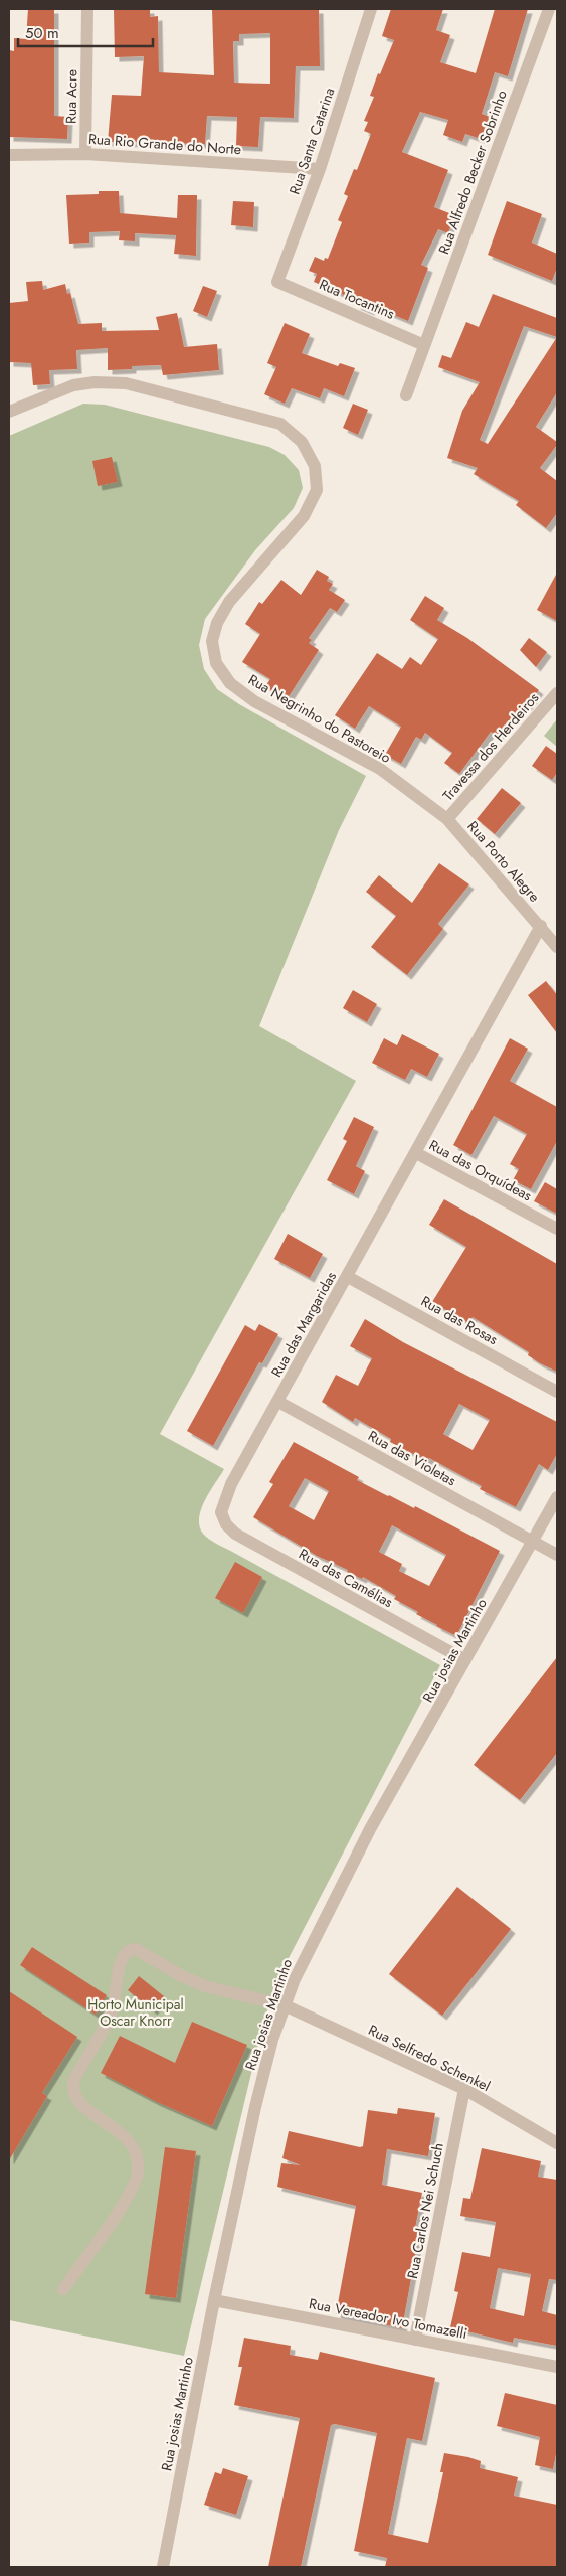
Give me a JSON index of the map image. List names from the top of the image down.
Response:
{
  "streets": {
    "street": [
      "Rua Acre",
      "Rua Santa Catarina",
      "Rua Rio Grande do Norte",
      "Rua Alfredo Becker Sobrinho",
      "Rua Tocantins",
      "Rua Negrinho do Pastoreio",
      "Travessa dos Herdeiros",
      "Rua Porto Alegre",
      "Rua das Orquídeas",
      "Rua das Rosas",
      "Rua das Margaridas",
      "Rua das Violetas",
      "Rua das Camélias",
      "Rua josias Martinho",
      "Rua Selfredo Schenkel",
      "Rua Carlos Nei Schuch",
      "Rua Vereador Ivo Tomazelli"
    ]
  },
  "crossings": [
    ["Rua Acre", "Rua Rio Grande do Norte"],
    ["Rua Santa Catarina", "Rua Rio Grande do Norte"],
    ["Rua Santa Catarina", "Rua Tocantins"],
    ["Rua Alfredo Becker Sobrinho", "Rua Tocantins"],
    ["Rua Negrinho do Pastoreio", "Travessa dos Herdeiros"],
    ["Rua Negrinho do Pastoreio", "Rua Porto Alegre"],
    ["Travessa dos Herdeiros", "Rua Porto Alegre"],
    ["Rua Porto Alegre", "Rua das Margaridas"],
    ["Rua das Orquídeas", "Rua das Margaridas"],
    ["Rua das Rosas", "Rua das Margaridas"],
    ["Rua das Margaridas", "Rua das Violetas"],
    ["Rua das Margaridas", "Rua das Camélias"],
    ["Rua das Violetas", "Rua josias Martinho"],
    ["Rua das Camélias", "Rua josias Martinho"],
    ["Rua josias Martinho", "Rua Selfredo Schenkel"],
    ["Rua josias Martinho", "Rua Vereador Ivo Tomazelli"],
    ["Rua Selfredo Schenkel", "Rua Carlos Nei Schuch"],
    ["Rua Carlos Nei Schuch", "Rua Vereador Ivo Tomazelli"]
  ],
  "parks": ["Horto Municipal Oscar Knorr"],
  "scale_bar": "50 m"
}
